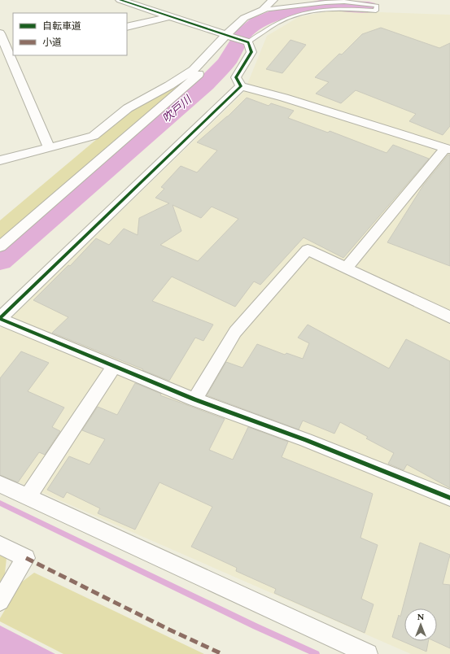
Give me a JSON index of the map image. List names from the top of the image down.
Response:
{
  "water": ["吹戸川"],
  "legend": ["自転車道", "小道"],
  "north": "top"
}
